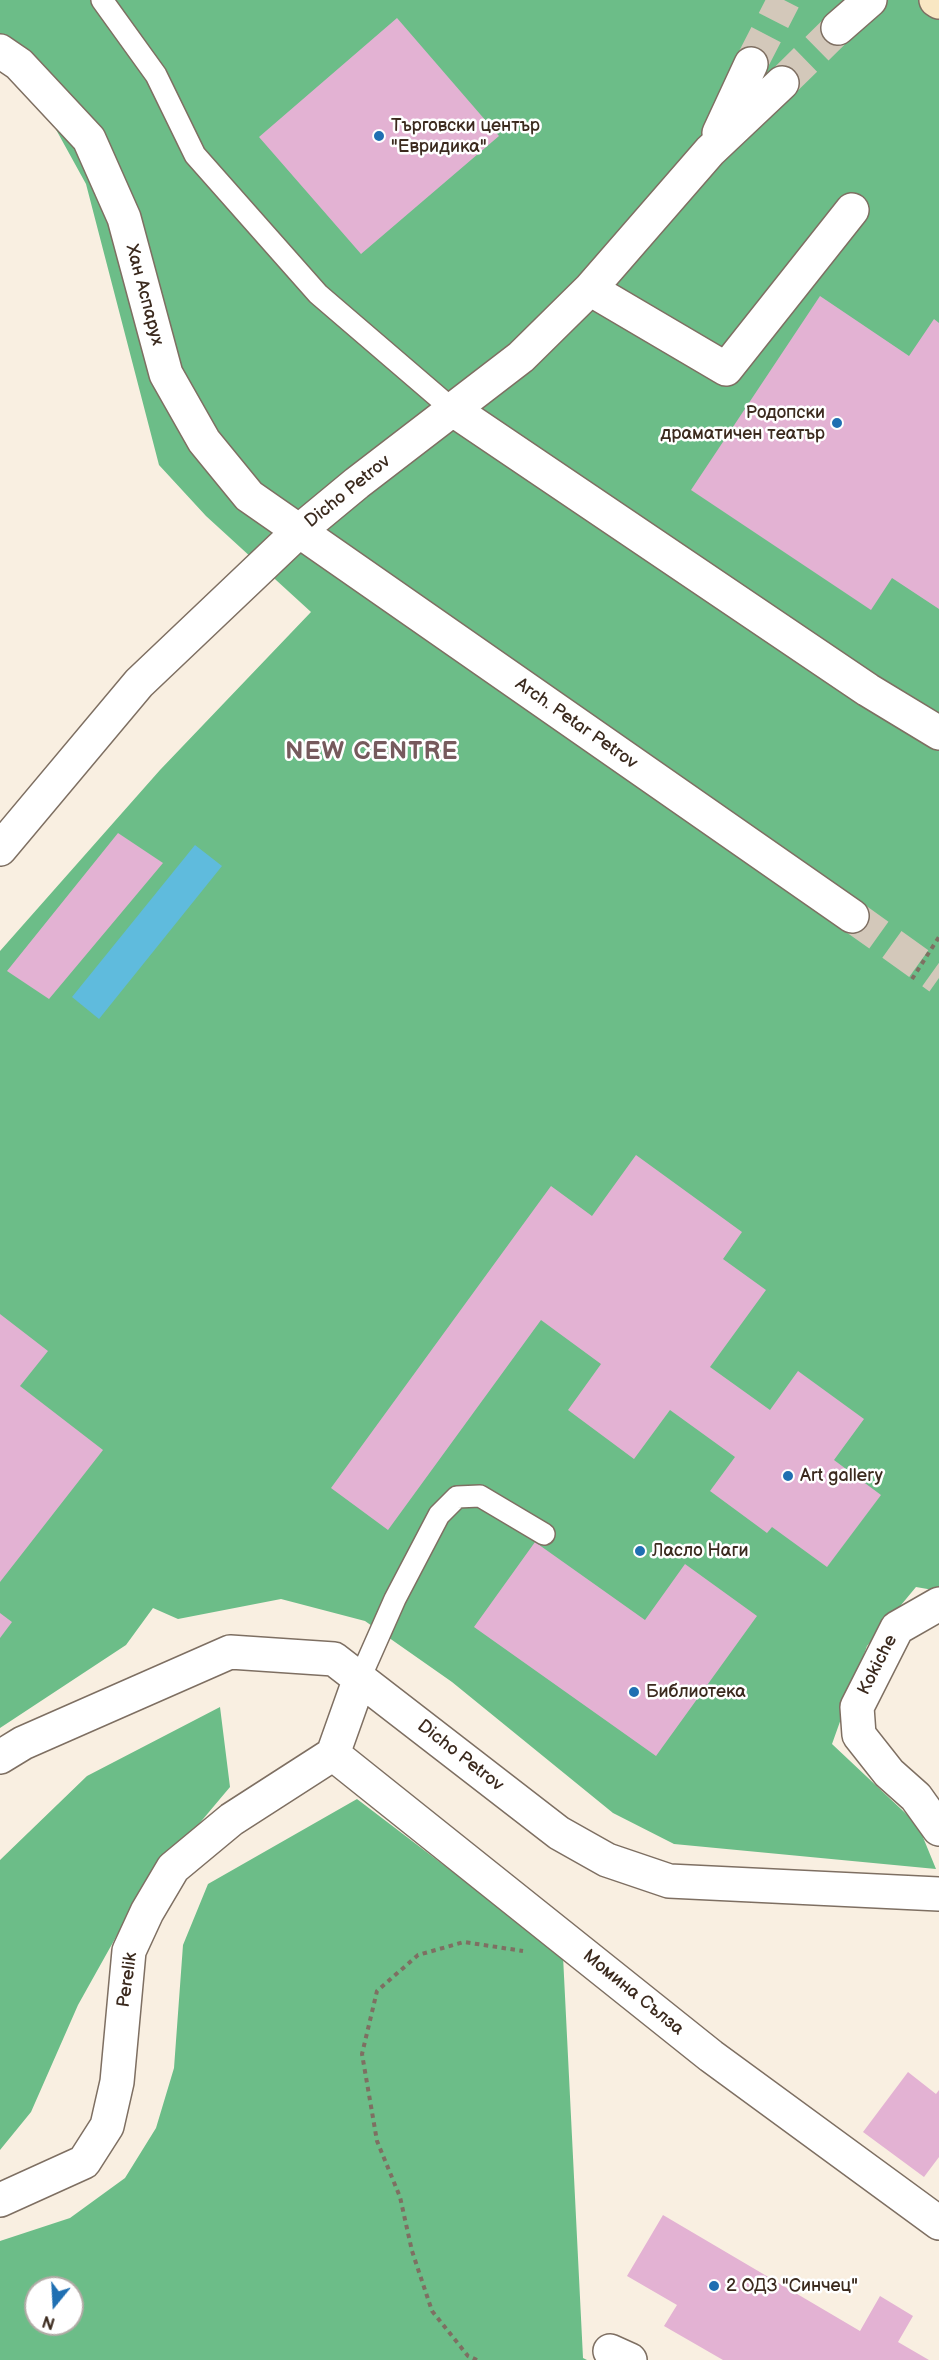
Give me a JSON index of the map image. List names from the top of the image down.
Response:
{
  "streets": {
    "street": [
      "Хан Аспарух",
      "Dicho Petrov",
      "Arch. Petar Petrov",
      "Kokiche",
      "Perelik",
      "Момина Сълза"
    ]
  },
  "crossings": [
    ["Хан Аспарух", "Dicho Petrov"],
    ["Хан Аспарух", "Arch. Petar Petrov"],
    ["Dicho Petrov", "Arch. Petar Petrov"],
    ["Perelik", "Момина Сълза"]
  ],
  "districts": ["NEW CENTRE"],
  "places": [
    "Търговски център \"Евридика\"",
    "Родопски драматичен театър",
    "Art gallery",
    "Ласло Наги",
    "Библиотека",
    "2 ОДЗ \"Синчец\""
  ],
  "north": "bottom"
}
